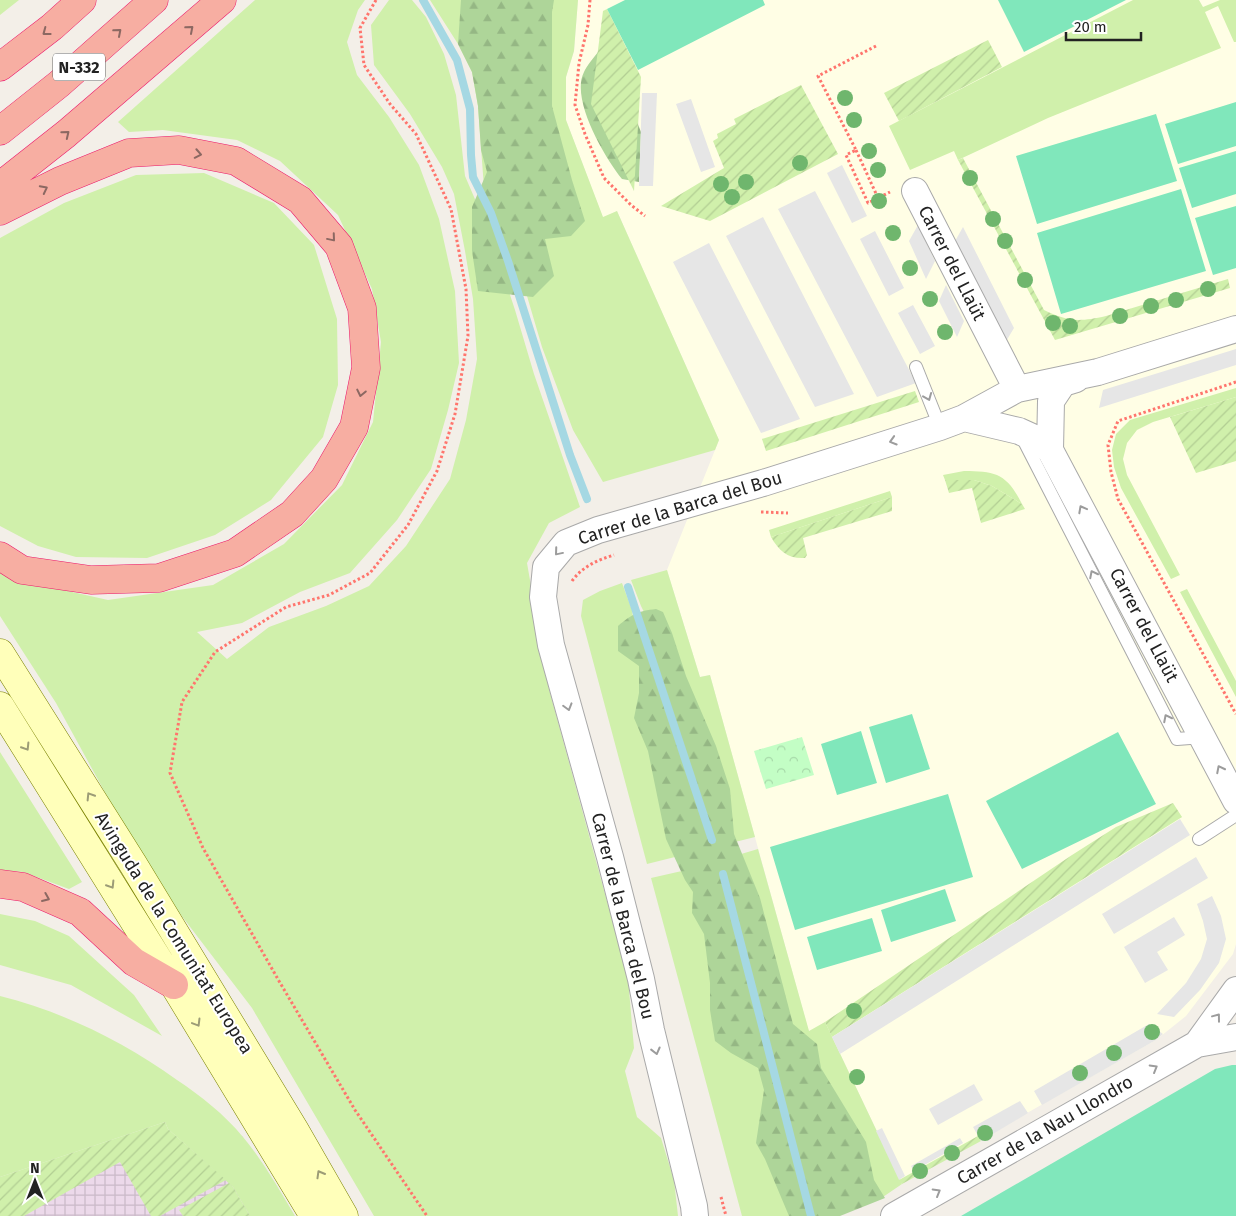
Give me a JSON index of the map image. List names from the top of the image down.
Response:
{
  "streets": {
    "highway": ["N-332"],
    "main road": ["Avinguda de la Comunitat Europea"],
    "street": ["Carrer del Llaüt", "Carrer de la Barca del Bou", "Carrer de la Nau Llondro"]
  },
  "crossings": [
    ["Carrer del Llaüt", "Carrer de la Barca del Bou"]
  ],
  "one_way": ["Carrer del Llaüt", "Carrer de la Nau Llondro"],
  "scale_bar": "20 m",
  "north": "top"
}
